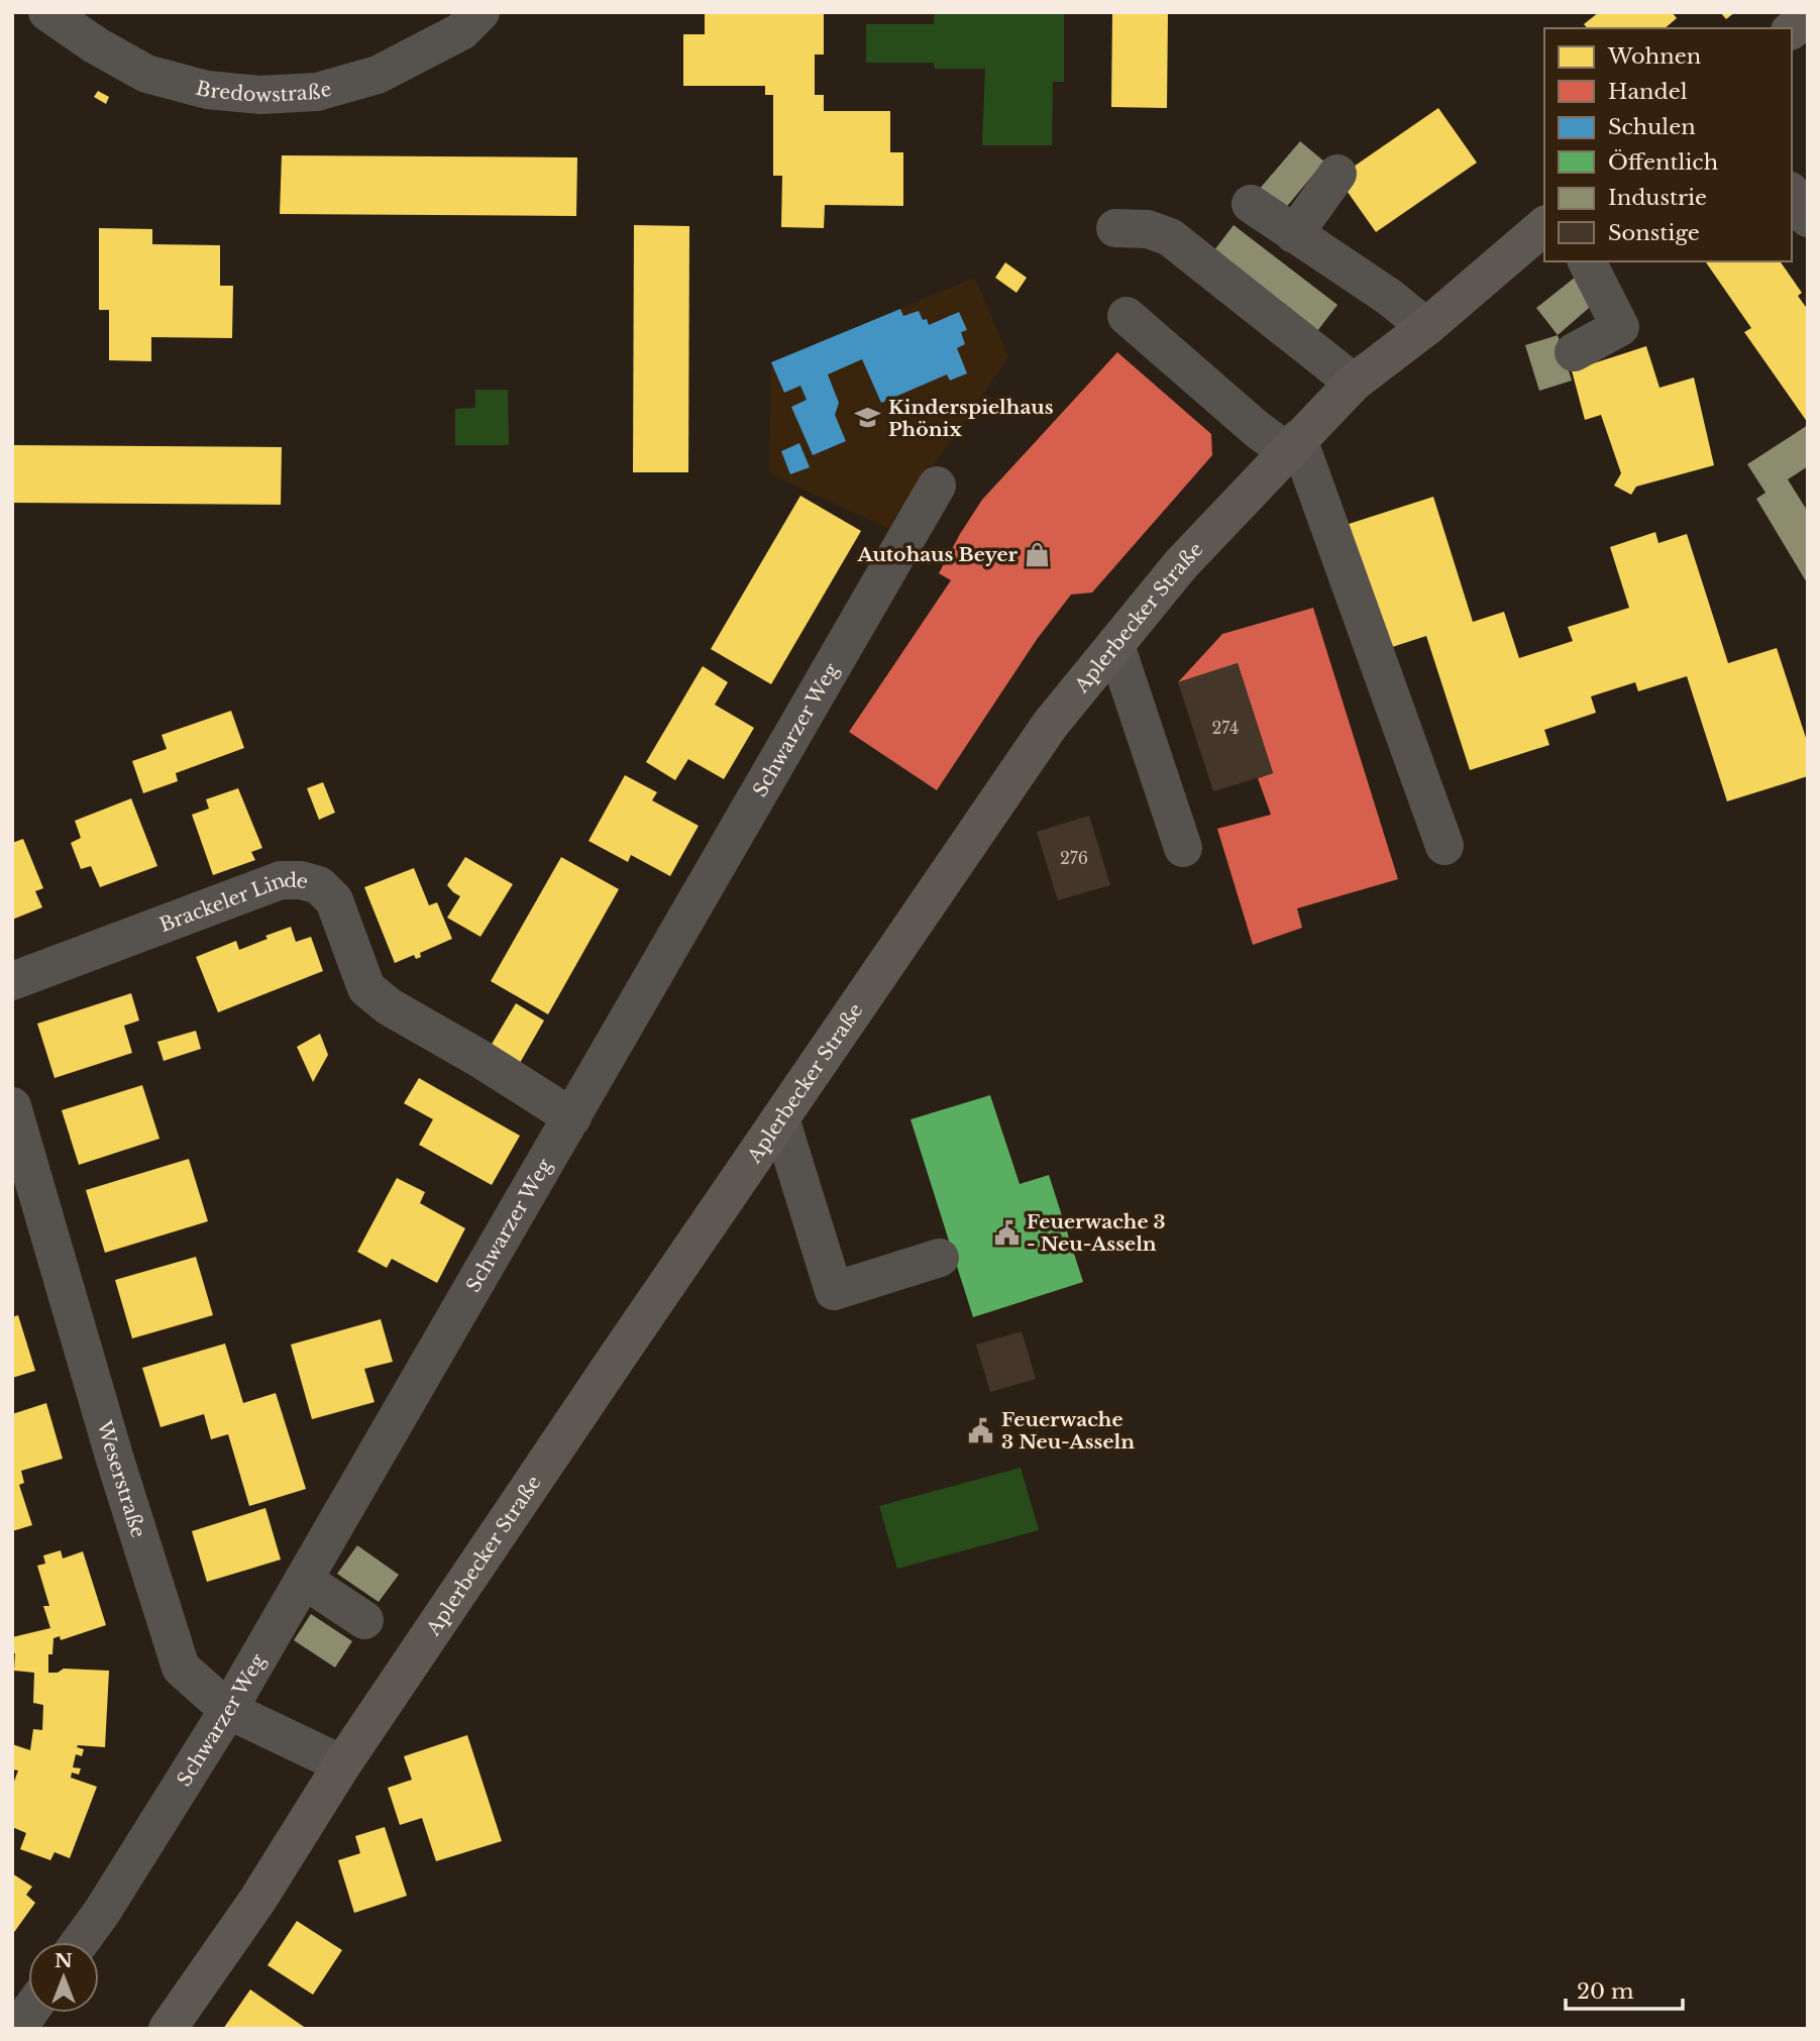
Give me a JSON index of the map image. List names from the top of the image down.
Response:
{
  "streets": {
    "main road": ["Aplerbecker Straße"],
    "street": [
      "Bredowstraße",
      "Schwarzer Weg",
      "Brackeler Linde",
      "Weserstraße"
    ]
  },
  "crossings": [
    ["Aplerbecker Straße", "Weserstraße"],
    ["Schwarzer Weg", "Brackeler Linde"],
    ["Schwarzer Weg", "Weserstraße"]
  ],
  "places": {
    "school or university": ["Kinderspielhaus Phönix"],
    "shop": ["Autohaus Beyer"],
    "public building": ["Feuerwache 3 - Neu-Asseln", "Feuerwache 3 Neu-Asseln"]
  },
  "house_numbers": ["274", "276"],
  "legend": [
    "Wohnen",
    "Handel",
    "Schulen",
    "Öffentlich",
    "Industrie",
    "Sonstige"
  ],
  "scale_bar": "20 m",
  "north": "top"
}
